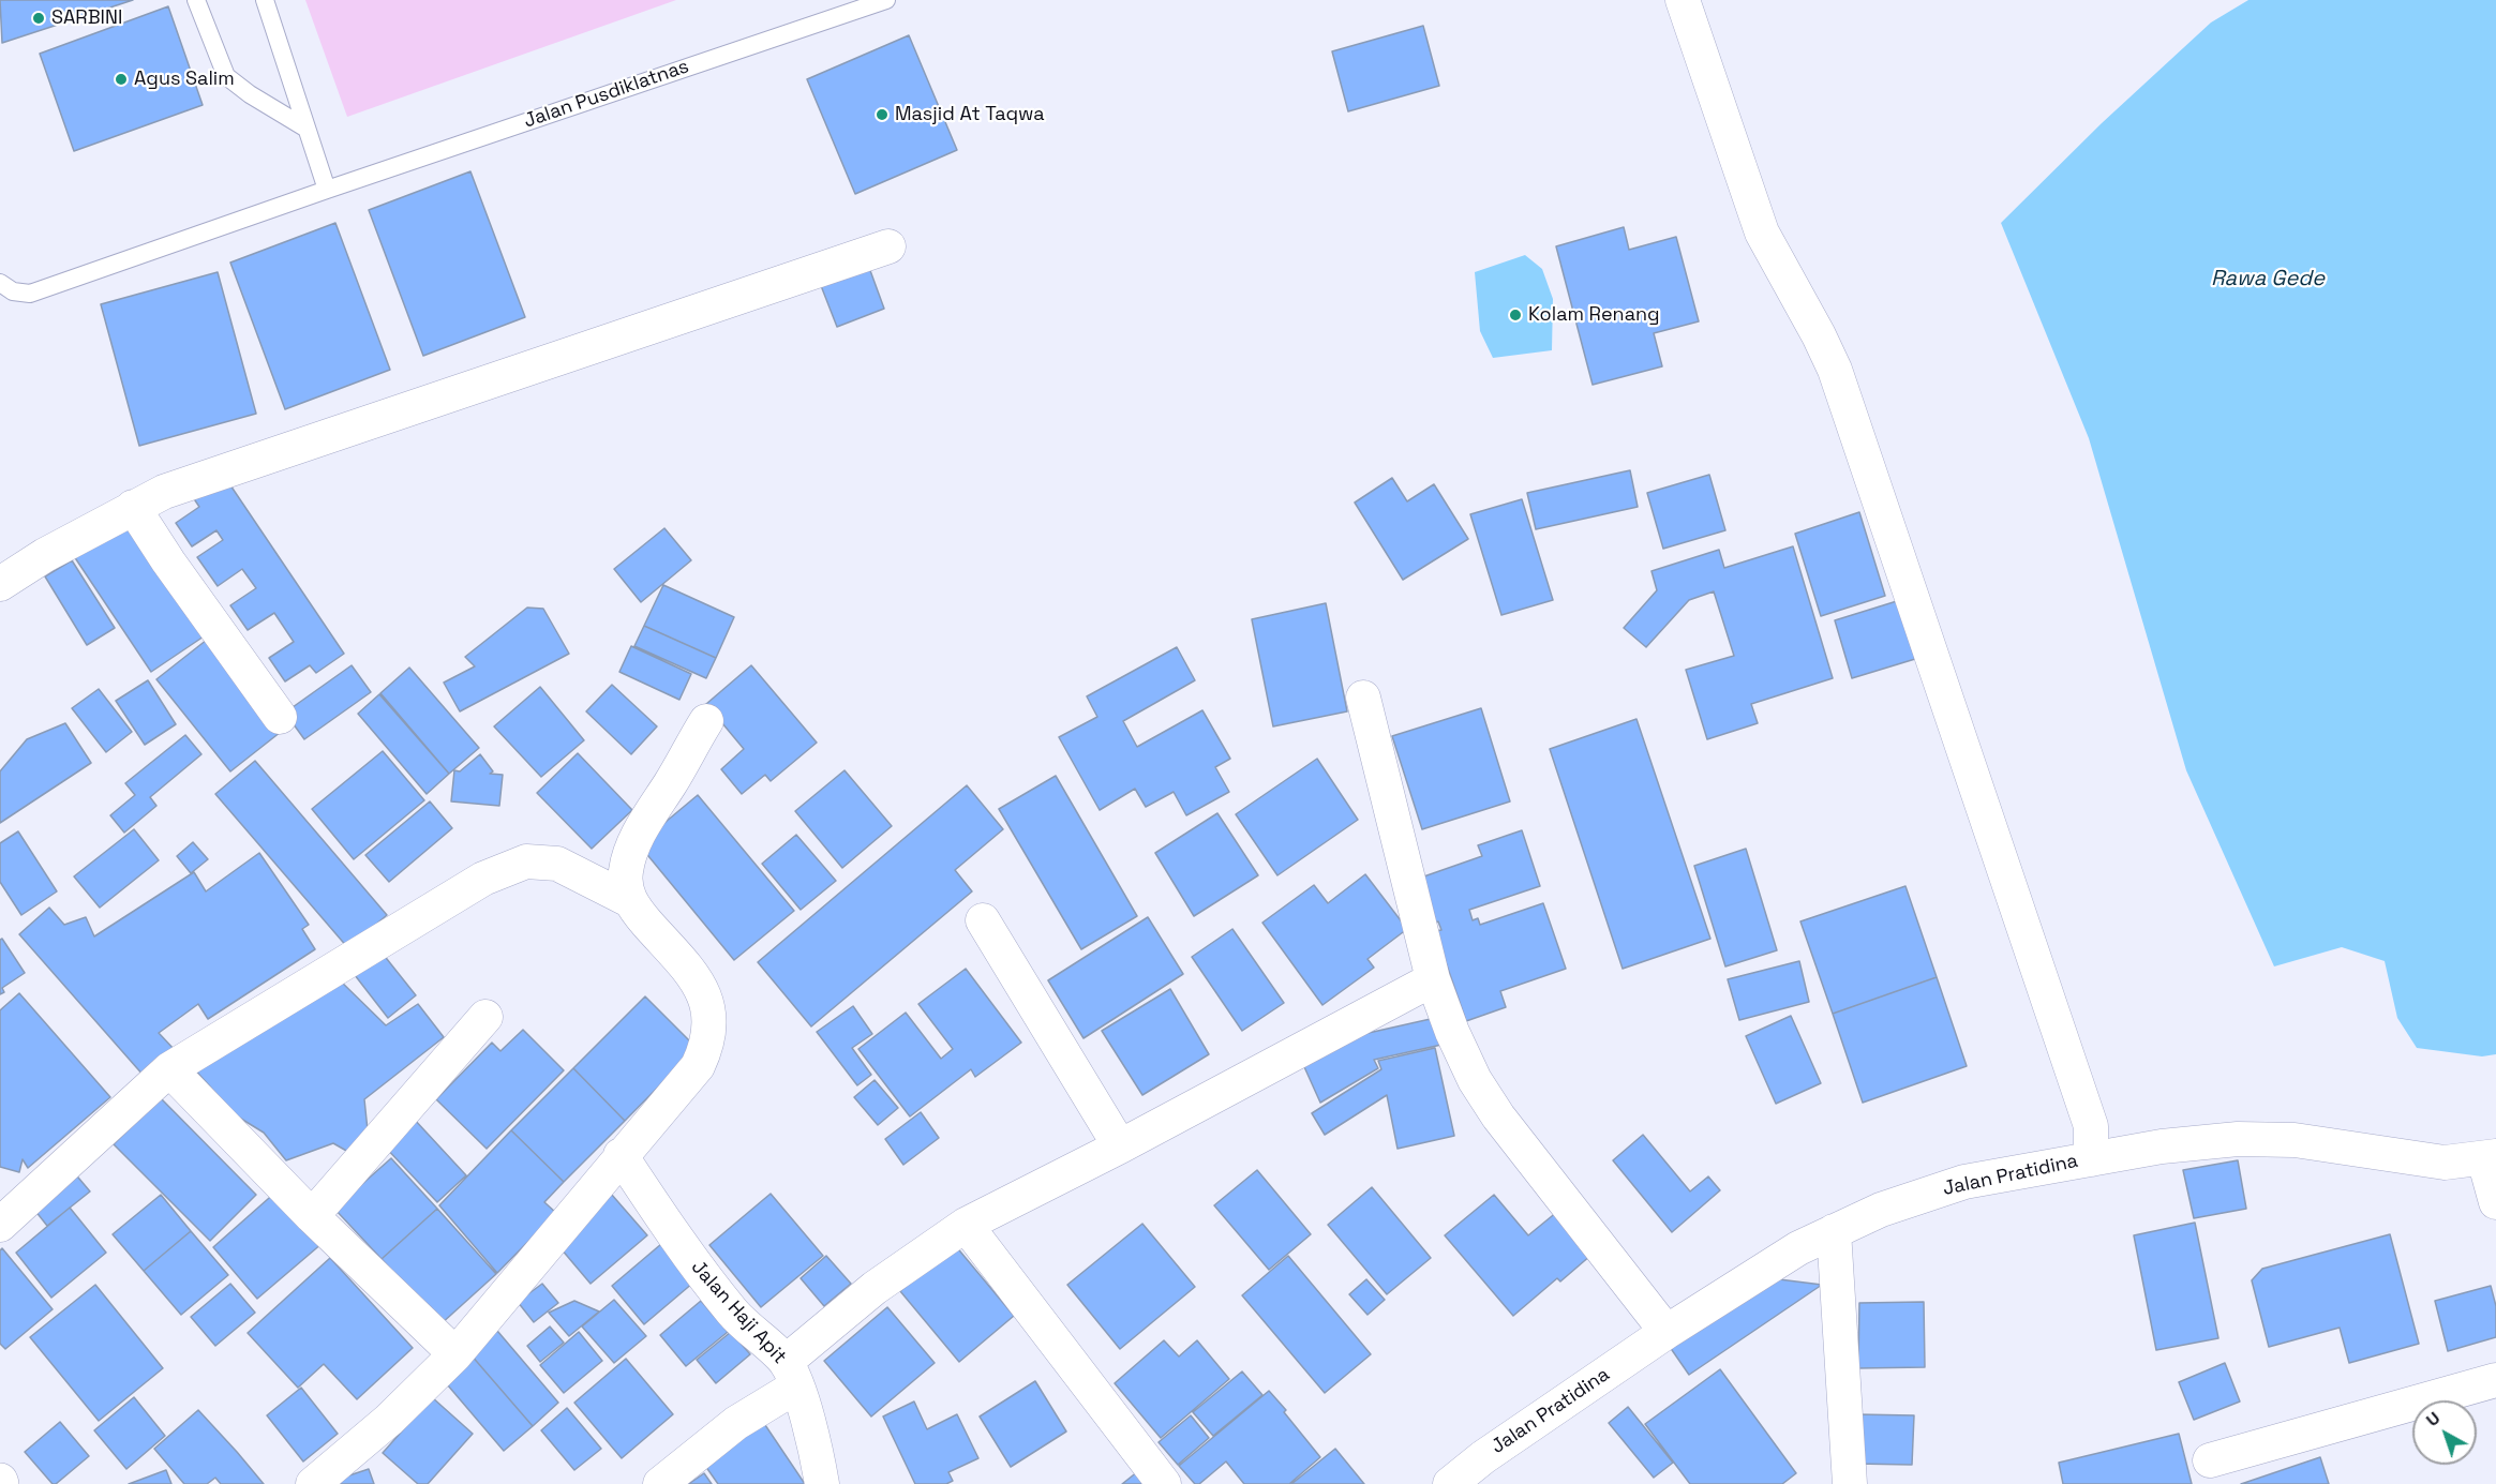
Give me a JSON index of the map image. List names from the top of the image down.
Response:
{
  "streets": {
    "street": ["Jalan Pratidina", "Jalan Haji Apit"],
    "lane": ["Jalan Pusdiklatnas"]
  },
  "water": ["Rawa Gede"],
  "places": [
    "SARBINI",
    "Agus Salim",
    "Masjid At Taqwa",
    "Kolam Renang"
  ],
  "north": "top left"
}
